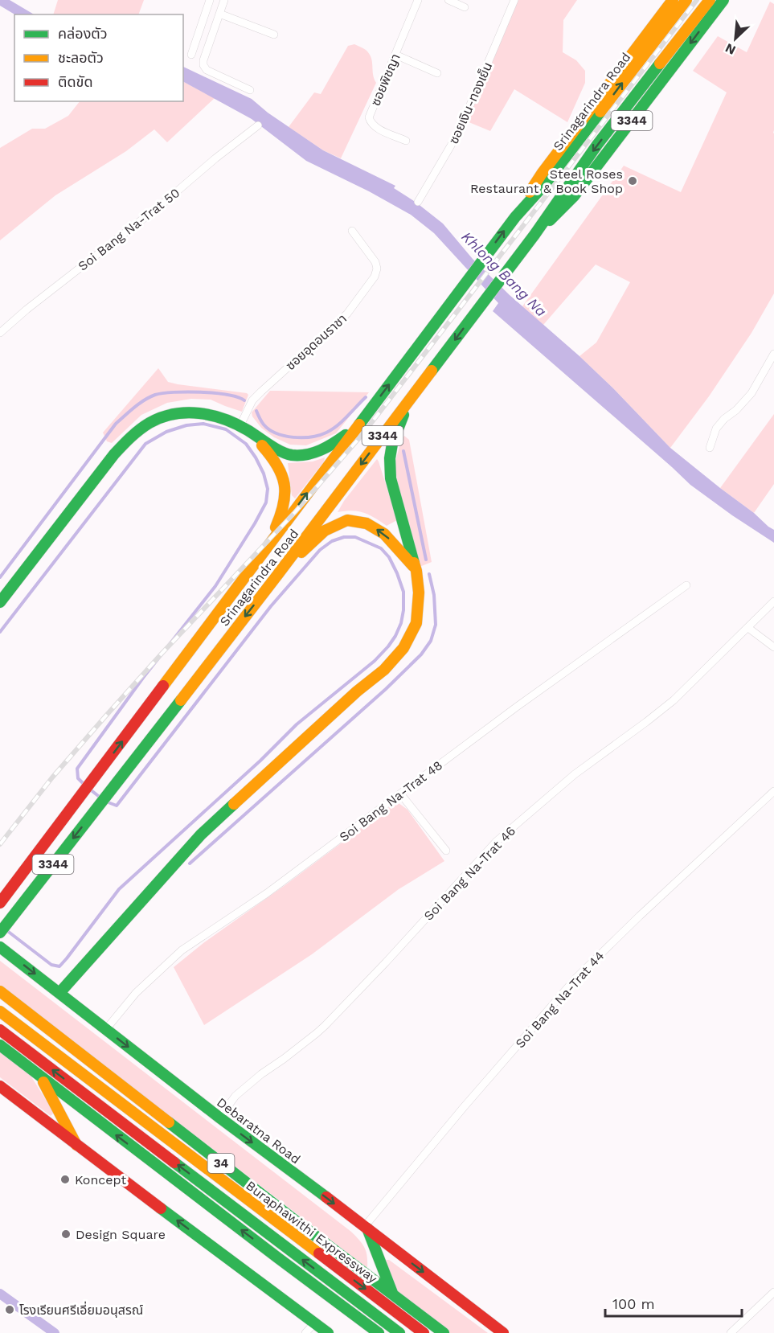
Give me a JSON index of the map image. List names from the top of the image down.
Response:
{
  "streets": {
    "main road": [
      "Srinagarindra Road",
      "3344",
      "Debaratna Road",
      "34",
      "Buraphawithi Expressway"
    ],
    "street": [
      "ซอยพิชญา",
      "ซอยเงิน-ทองเย็น",
      "Soi Bang Na-Trat 50",
      "ซอยอุดอนราชา",
      "Soi Bang Na-Trat 48",
      "Soi Bang Na-Trat 46",
      "Soi Bang Na-Trat 44"
    ]
  },
  "crossings": [
    ["Soi Bang Na-Trat 48", "Debaratna Road"],
    ["Soi Bang Na-Trat 46", "Debaratna Road"],
    ["Soi Bang Na-Trat 44", "Debaratna Road"]
  ],
  "water": ["Khlong Bang Na"],
  "places": [
    "Steel Roses Restaurant & Book Shop",
    "Koncept",
    "Design Square",
    "โรงเรียนศรีเอี่ยมอนุสรณ์"
  ],
  "legend": ["คล่องตัว", "ชะลอตัว", "ติดขัด"],
  "scale_bar": "100 m",
  "north": "bottom left"
}
